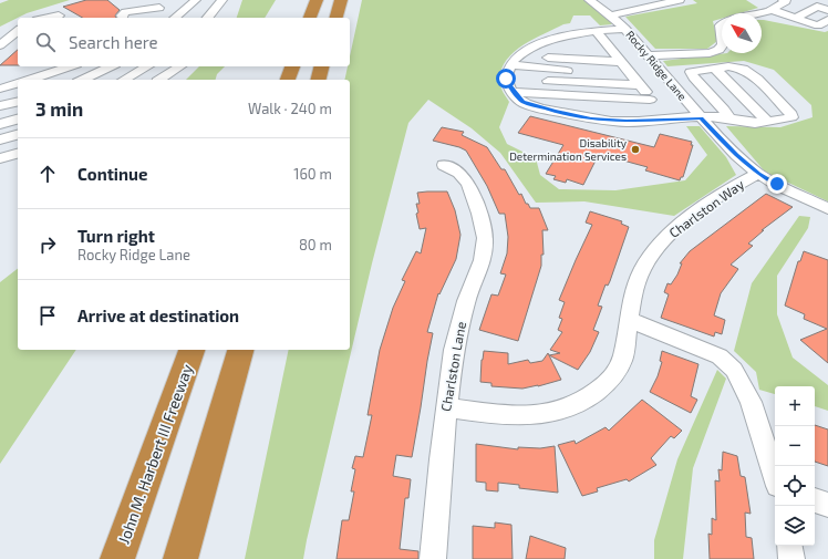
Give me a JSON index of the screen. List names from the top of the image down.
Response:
{
  "streets": {
    "highway": ["John M. Harbert III Freeway"],
    "street": ["Rocky Ridge Lane", "Charlston Way", "Charlston Lane"]
  },
  "crossings": [
    ["Rocky Ridge Lane", "Charlston Way"],
    ["Charlston Way", "Charlston Lane"]
  ],
  "places": ["Disability Determination Services"],
  "north": "top left",
  "page": {
    "search": "Search here",
    "heading": ["3 min", "Walk · 240 m"],
    "list": [
      ["Continue", "160 m"],
      ["Turn right", "Rocky Ridge Lane", "80 m"],
      "Arrive at destination"
    ],
    "map_buttons": ["+", "−"]
  }
}
